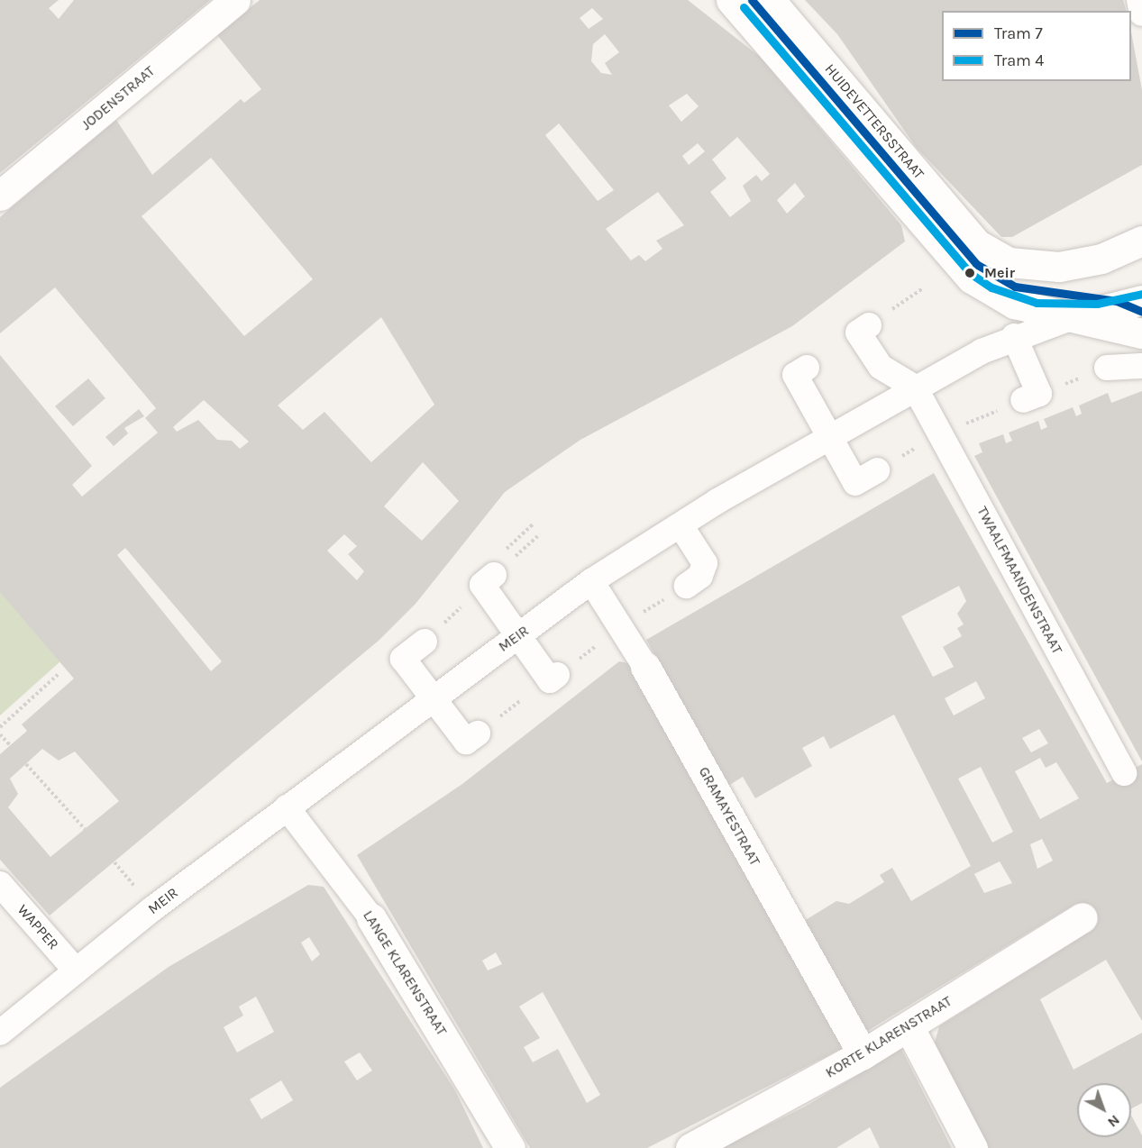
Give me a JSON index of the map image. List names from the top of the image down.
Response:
{
  "streets": {
    "street": [
      "JODENSTRAAT",
      "HUIDEVETTERSSTRAAT",
      "TWAALFMAANDENSTRAAT",
      "MEIR",
      "GRAMAYESTRAAT",
      "WAPPER",
      "LANGE KLARENSTRAAT",
      "KORTE KLARENSTRAAT"
    ]
  },
  "crossings": [
    ["HUIDEVETTERSSTRAAT", "MEIR"],
    ["TWAALFMAANDENSTRAAT", "MEIR"],
    ["MEIR", "GRAMAYESTRAAT"],
    ["MEIR", "WAPPER"],
    ["MEIR", "LANGE KLARENSTRAAT"],
    ["GRAMAYESTRAAT", "KORTE KLARENSTRAAT"]
  ],
  "places": ["Meir"],
  "lines": ["tram line 7", "tram line 4"],
  "legend": ["Tram 7", "Tram 4"],
  "north": "bottom right"
}
